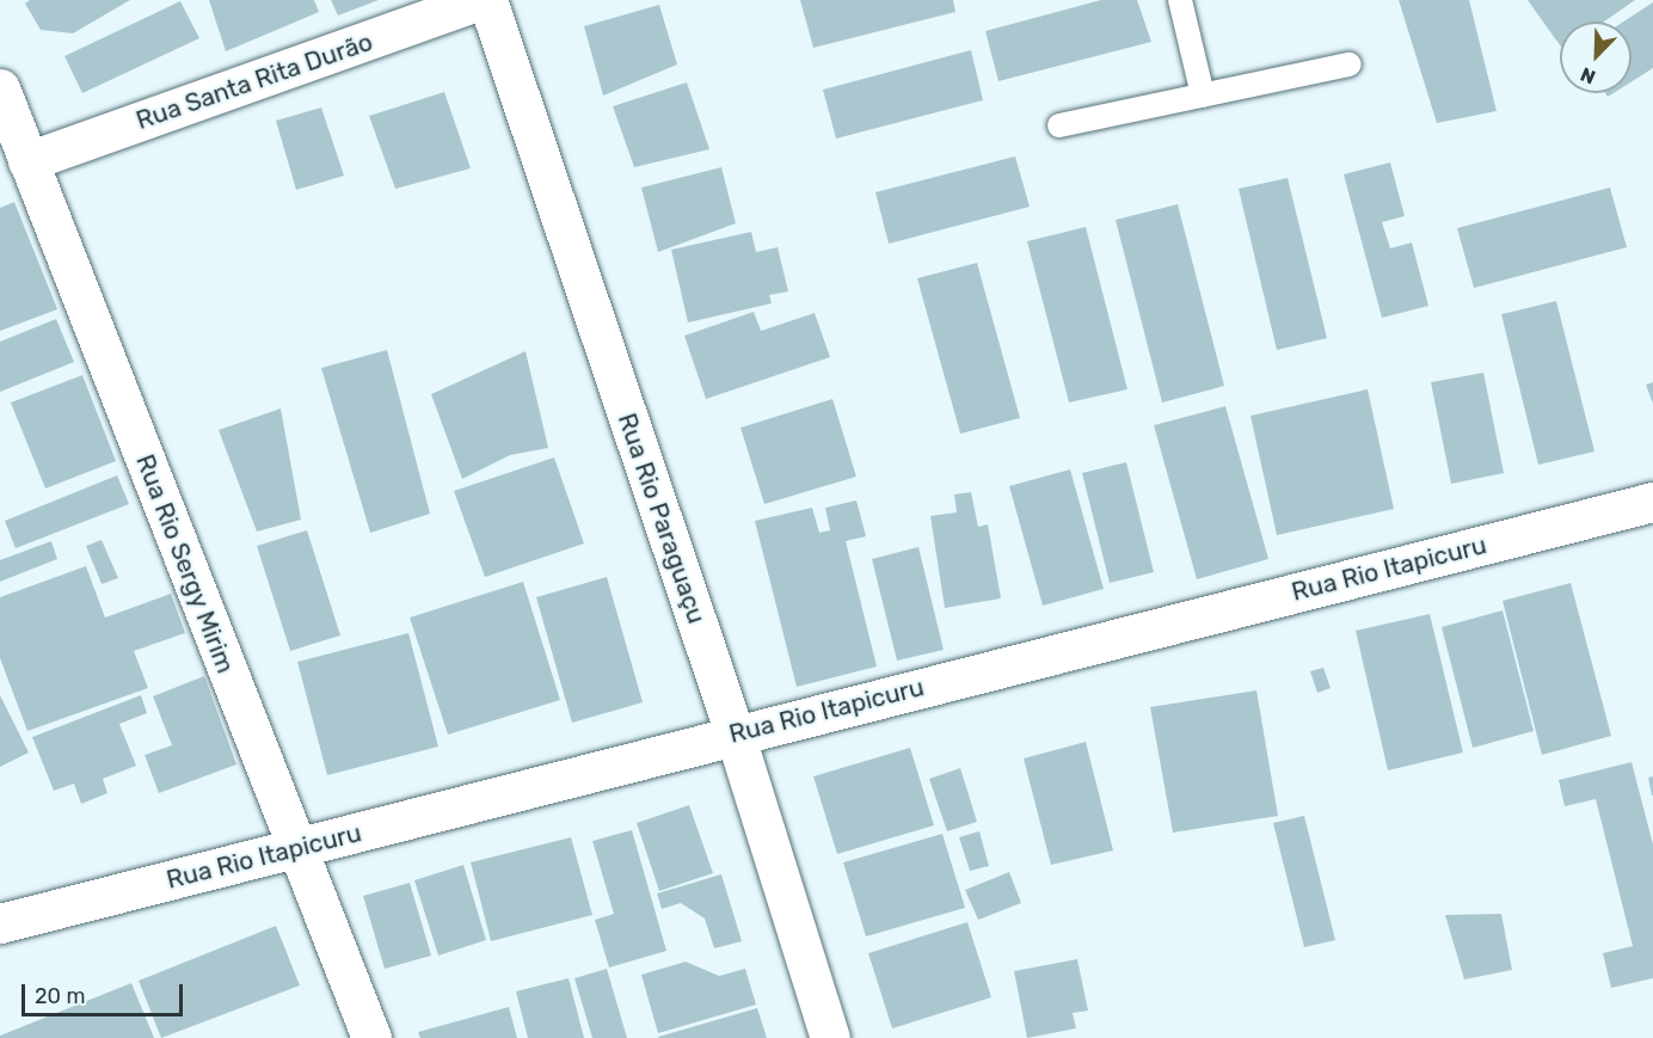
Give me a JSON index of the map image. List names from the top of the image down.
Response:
{
  "streets": {
    "street": [
      "Rua Santa Rita Durão",
      "Rua Rio Paraguaçu",
      "Rua Rio Sergy Mirim",
      "Rua Rio Itapicuru"
    ]
  },
  "crossings": [
    ["Rua Santa Rita Durão", "Rua Rio Sergy Mirim"],
    ["Rua Rio Paraguaçu", "Rua Rio Itapicuru"],
    ["Rua Rio Sergy Mirim", "Rua Rio Itapicuru"]
  ],
  "scale_bar": "20 m",
  "north": "bottom left"
}
